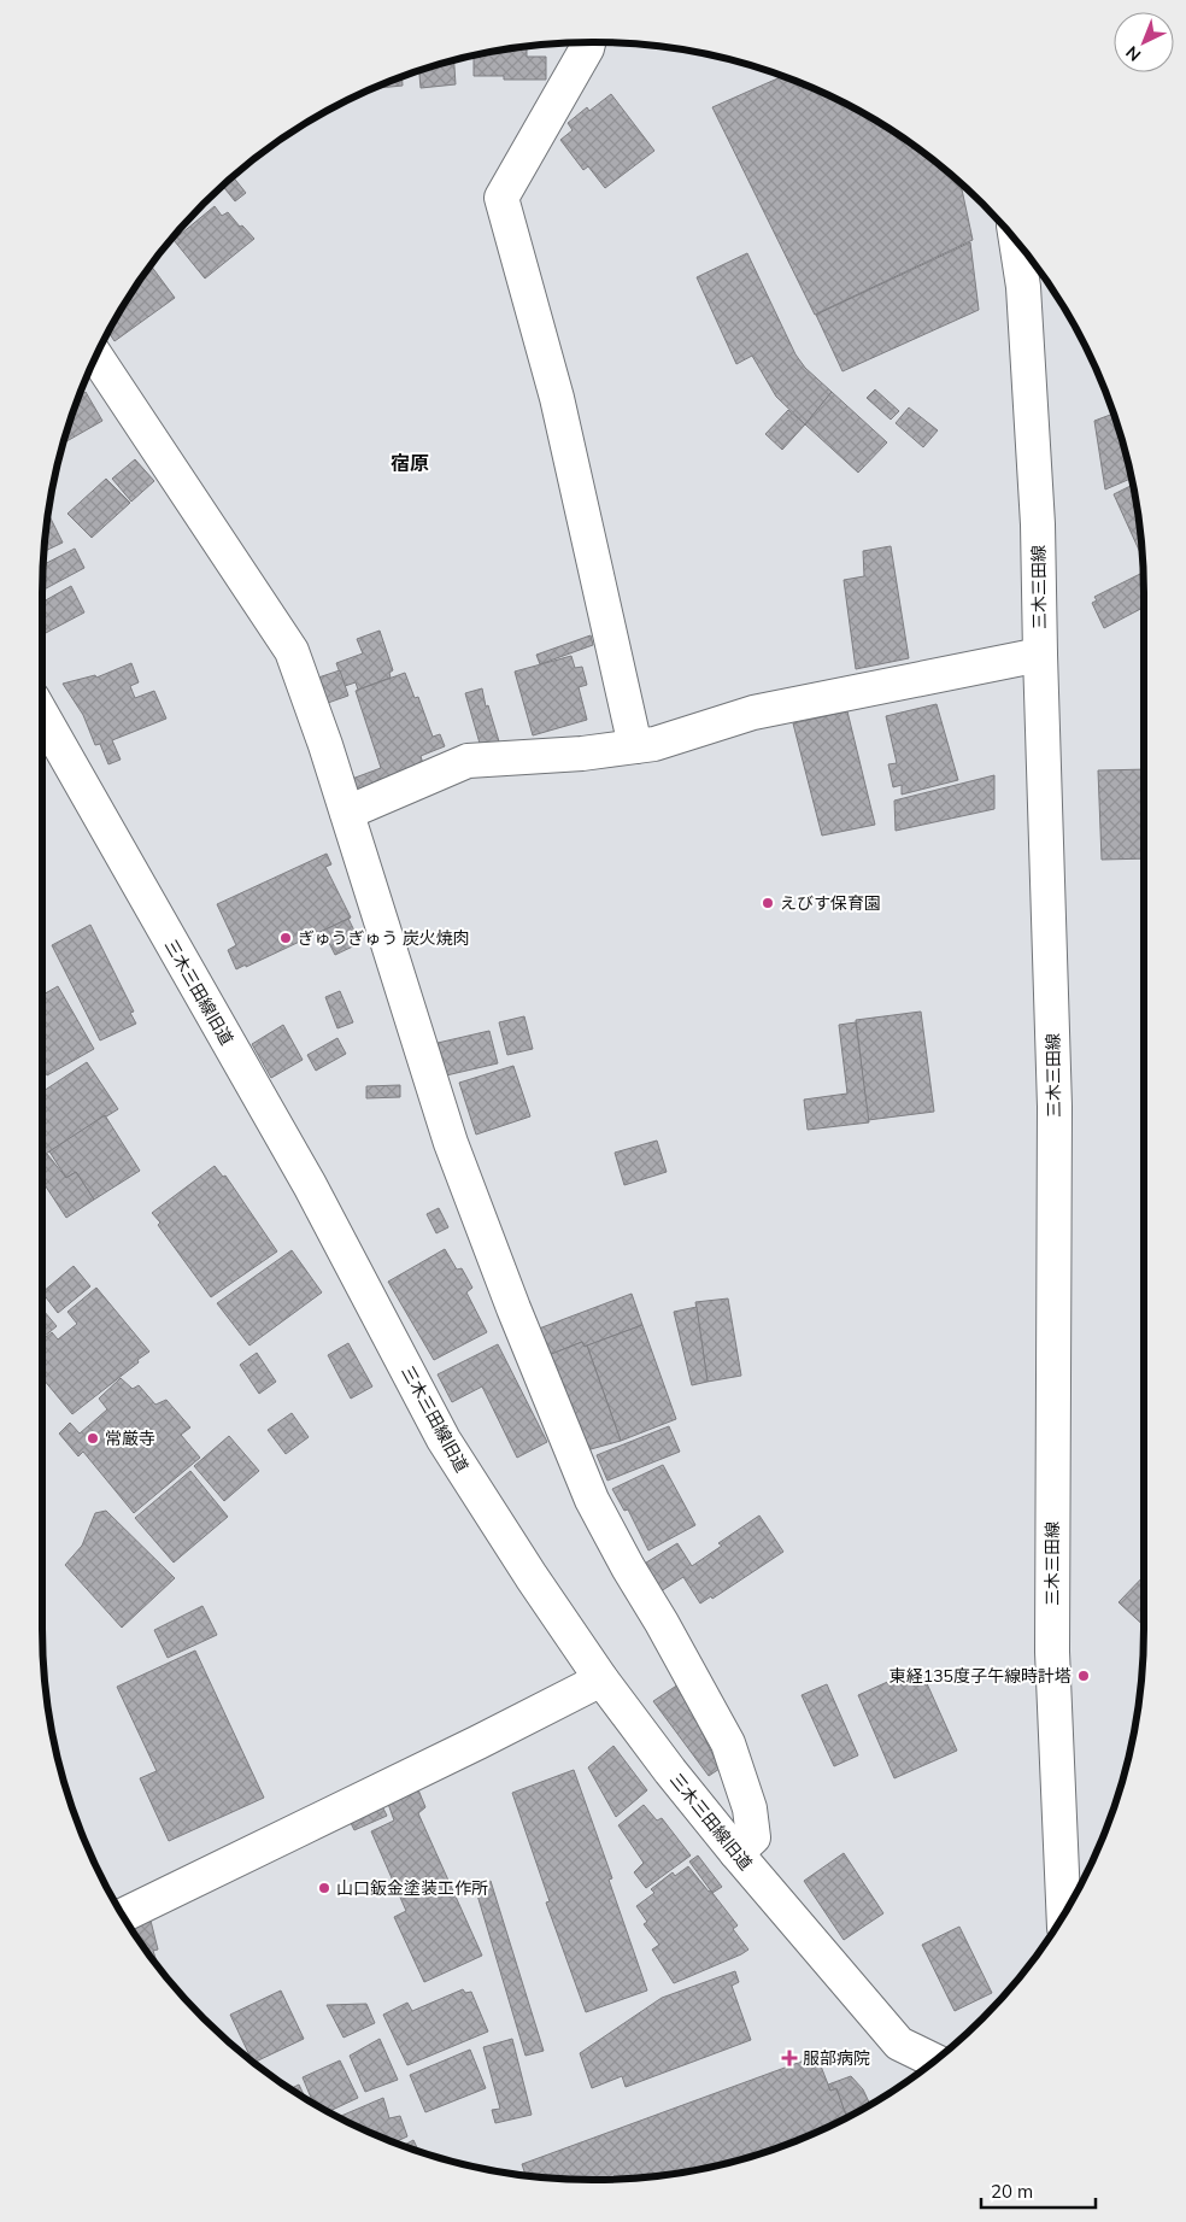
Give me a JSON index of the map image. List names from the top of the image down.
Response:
{
  "streets": {
    "street": ["三木三田線", "三木三田線旧道"]
  },
  "districts": ["宿原"],
  "places": {
    "other": [
      "えびす保育園",
      "ぎゅうぎゅう 炭火焼肉",
      "常厳寺",
      "東経135度子午線時計塔",
      "山口鈑金塗装工作所"
    ],
    "health": ["服部病院"]
  },
  "scale_bar": "20 m",
  "north": "bottom left"
}
